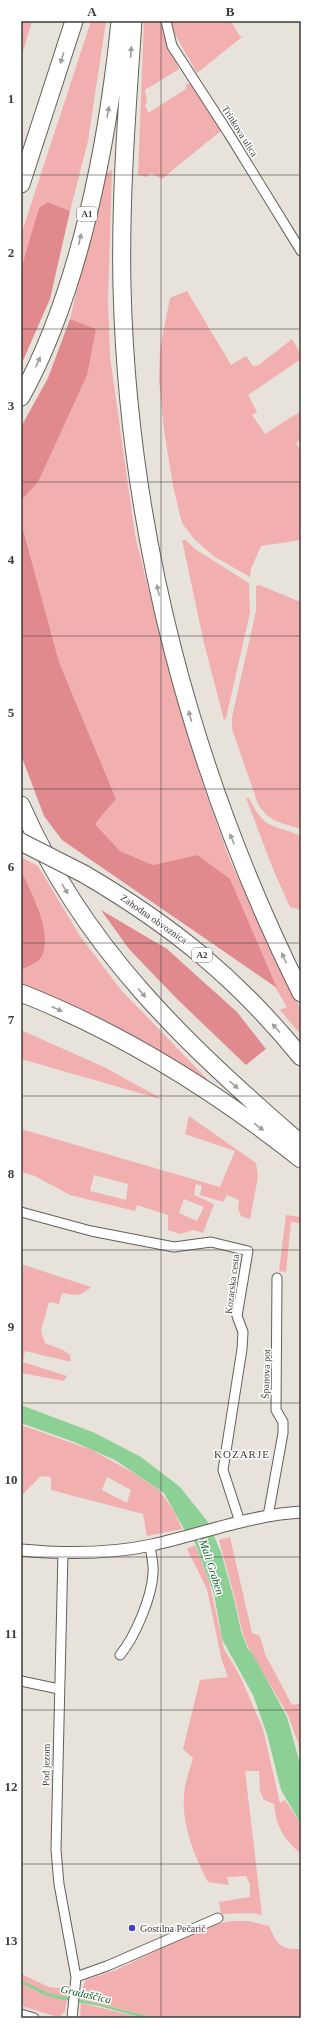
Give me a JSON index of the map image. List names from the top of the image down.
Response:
{
  "streets": {
    "highway": ["A1", "Zahodna obvoznica", "A2"],
    "street": [
      "Trinkova ulica",
      "Kozarska cesta",
      "Španova pot",
      "Pod jezom"
    ]
  },
  "districts": ["KOZARJE"],
  "water": ["Mali Graben", "Gradaščica"],
  "places": ["Gostilna Pečarič"],
  "grid": {
    "columns": ["A", "B"],
    "rows": [
      "1",
      "2",
      "3",
      "4",
      "5",
      "6",
      "7",
      "8",
      "9",
      "10",
      "11",
      "12",
      "13"
    ]
  }
}
